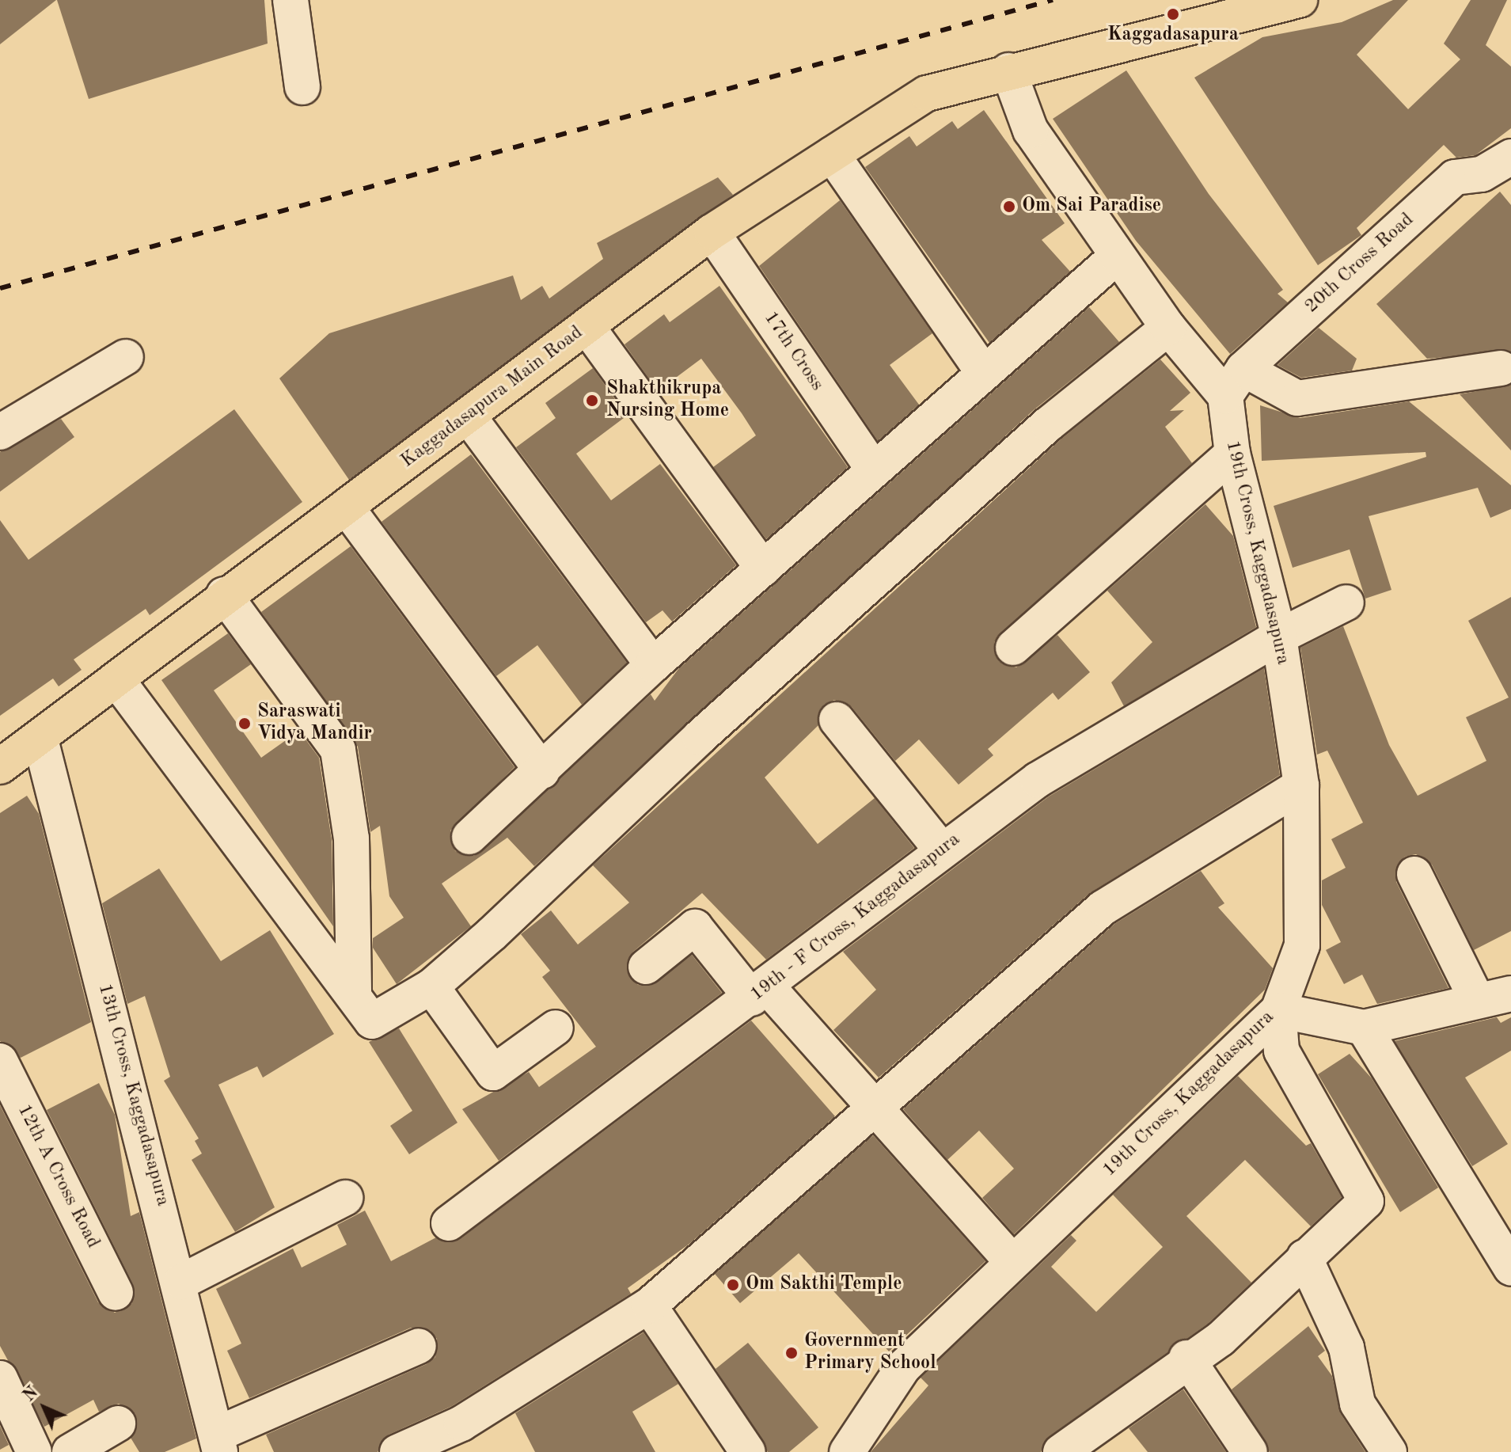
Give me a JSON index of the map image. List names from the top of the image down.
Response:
{
  "streets": {
    "main road": ["Kaggadasapura Main Road"],
    "street": [
      "20th Cross Road",
      "17th Cross",
      "19th Cross, Kaggadasapura",
      "19th - F Cross, Kaggadasapura",
      "13th Cross, Kaggadasapura",
      "12th A Cross Road"
    ]
  },
  "crossings": [
    ["20th Cross Road", "19th Cross, Kaggadasapura"],
    ["17th Cross", "Kaggadasapura Main Road"],
    ["Kaggadasapura Main Road", "13th Cross, Kaggadasapura"],
    ["19th Cross, Kaggadasapura", "19th - F Cross, Kaggadasapura"]
  ],
  "places": [
    "Kaggadasapura",
    "Om Sai Paradise",
    "Shakthikrupa Nursing Home",
    "Saraswati Vidya Mandir",
    "Om Sakthi Temple",
    "Government Primary School"
  ],
  "north": "top left"
}
